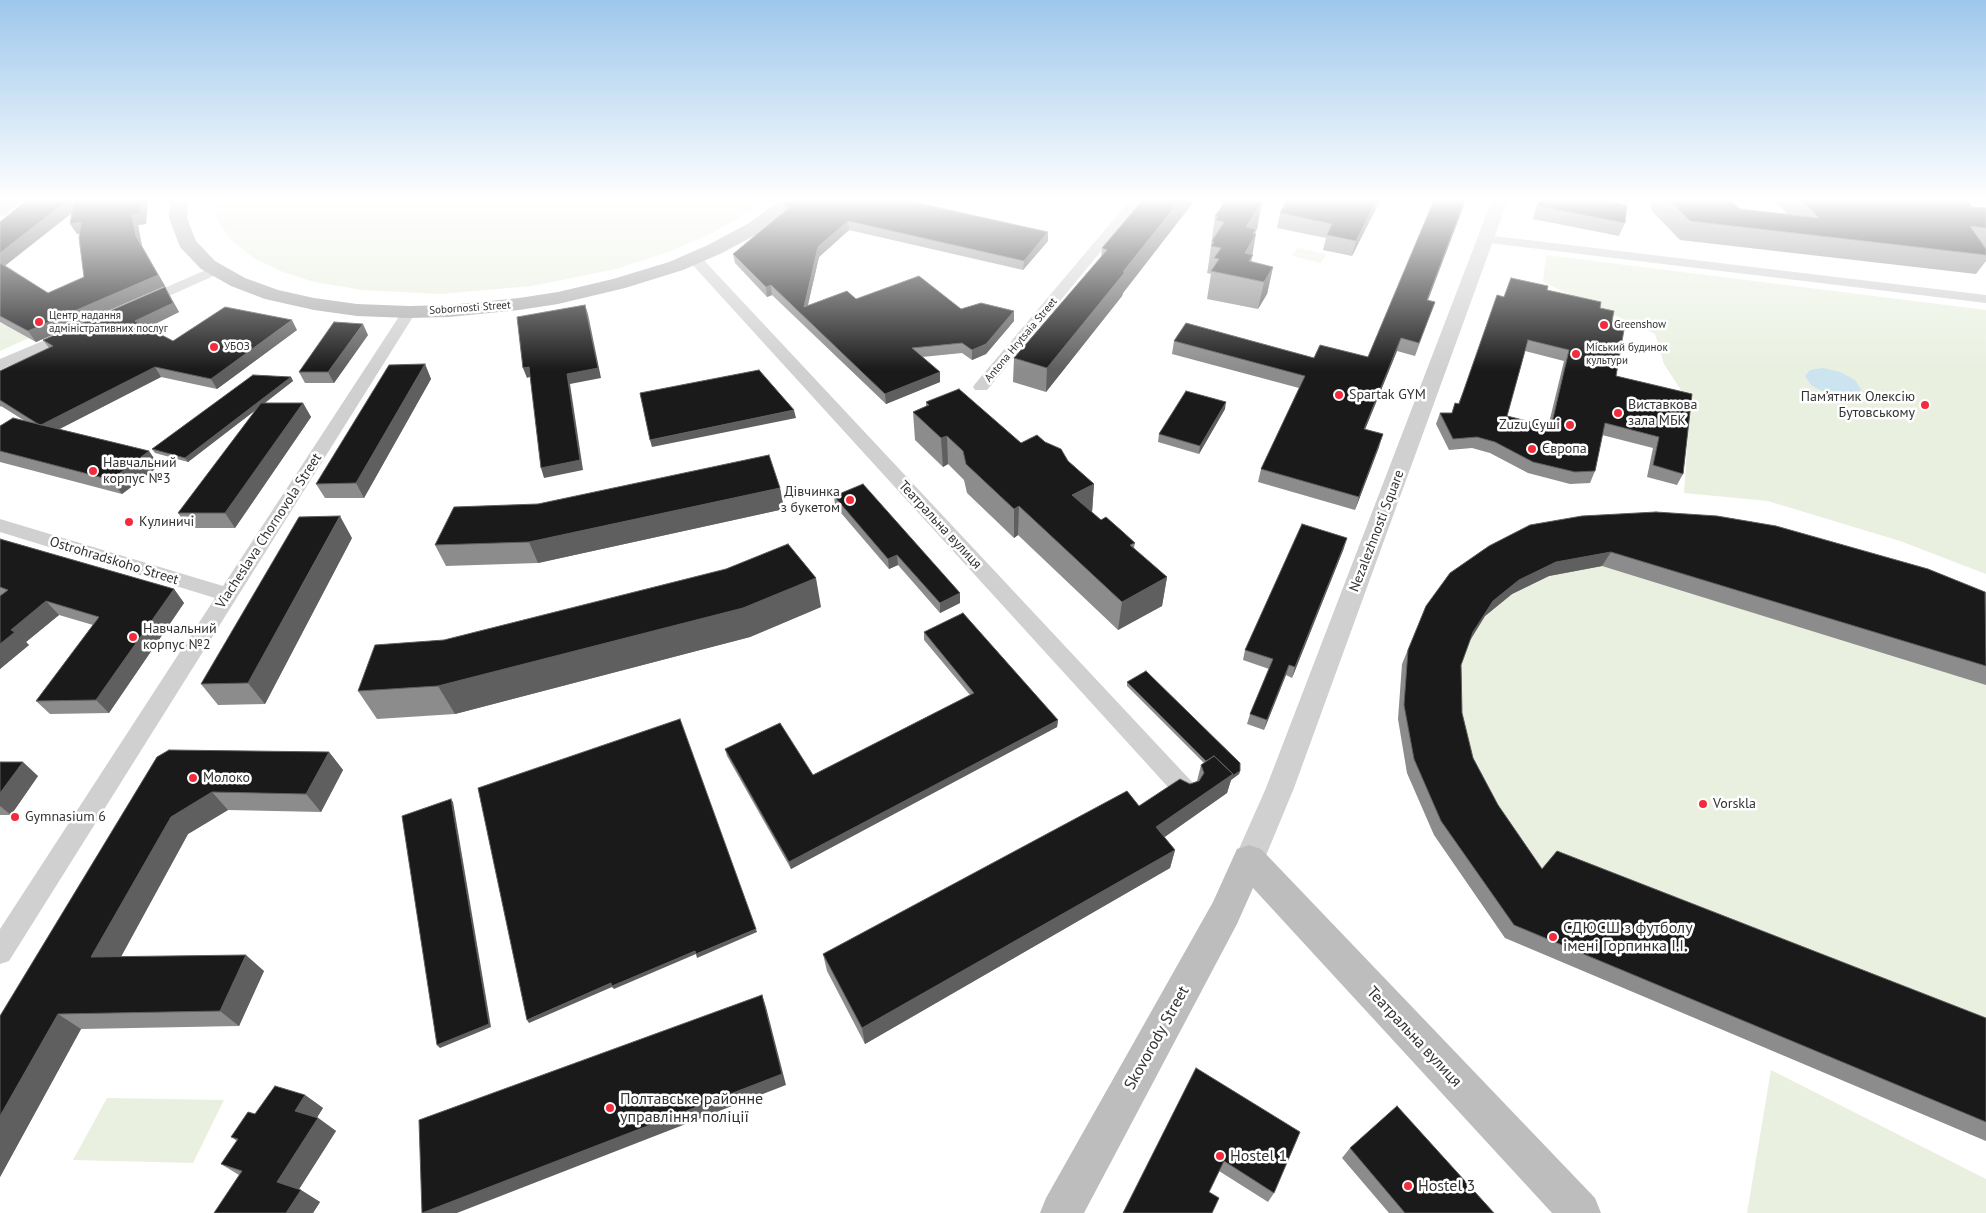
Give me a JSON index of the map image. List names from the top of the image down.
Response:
{
  "streets": {
    "main road": ["Sobornosti Street", "Театральна вулиця", "Skovorody Street"],
    "street": [
      "Antona Hrytsaia Street",
      "Viacheslava Chornovola Street",
      "Nezalezhnosti Square",
      "Ostrohradskoho Street"
    ]
  },
  "crossings": [
    ["Sobornosti Street", "Театральна вулиця"],
    ["Sobornosti Street", "Viacheslava Chornovola Street"],
    ["Театральна вулиця", "Nezalezhnosti Square"],
    ["Театральна вулиця", "Skovorody Street"],
    ["Viacheslava Chornovola Street", "Ostrohradskoho Street"],
    ["Nezalezhnosti Square", "Skovorody Street"]
  ],
  "places": [
    "Центр надання адміністративних послуг",
    "Greenshow",
    "УБОЗ",
    "Міський будинок культури",
    "Spartak GYM",
    "Пам’ятник Олексію Бутовському",
    "Виставкова зала МБК",
    "Zuzu Суші",
    "Європа",
    "Навчальний корпус №3",
    "Дівчинка з букетом",
    "Кулиничі",
    "Навчальний корпус №2",
    "Молоко",
    "Vorskla",
    "Gymnasium 6",
    "СДЮСШ з футболу імені Горпинка І.І.",
    "Полтавське районне управління поліції",
    "Hostel 1",
    "Hostel 3"
  ]
}
